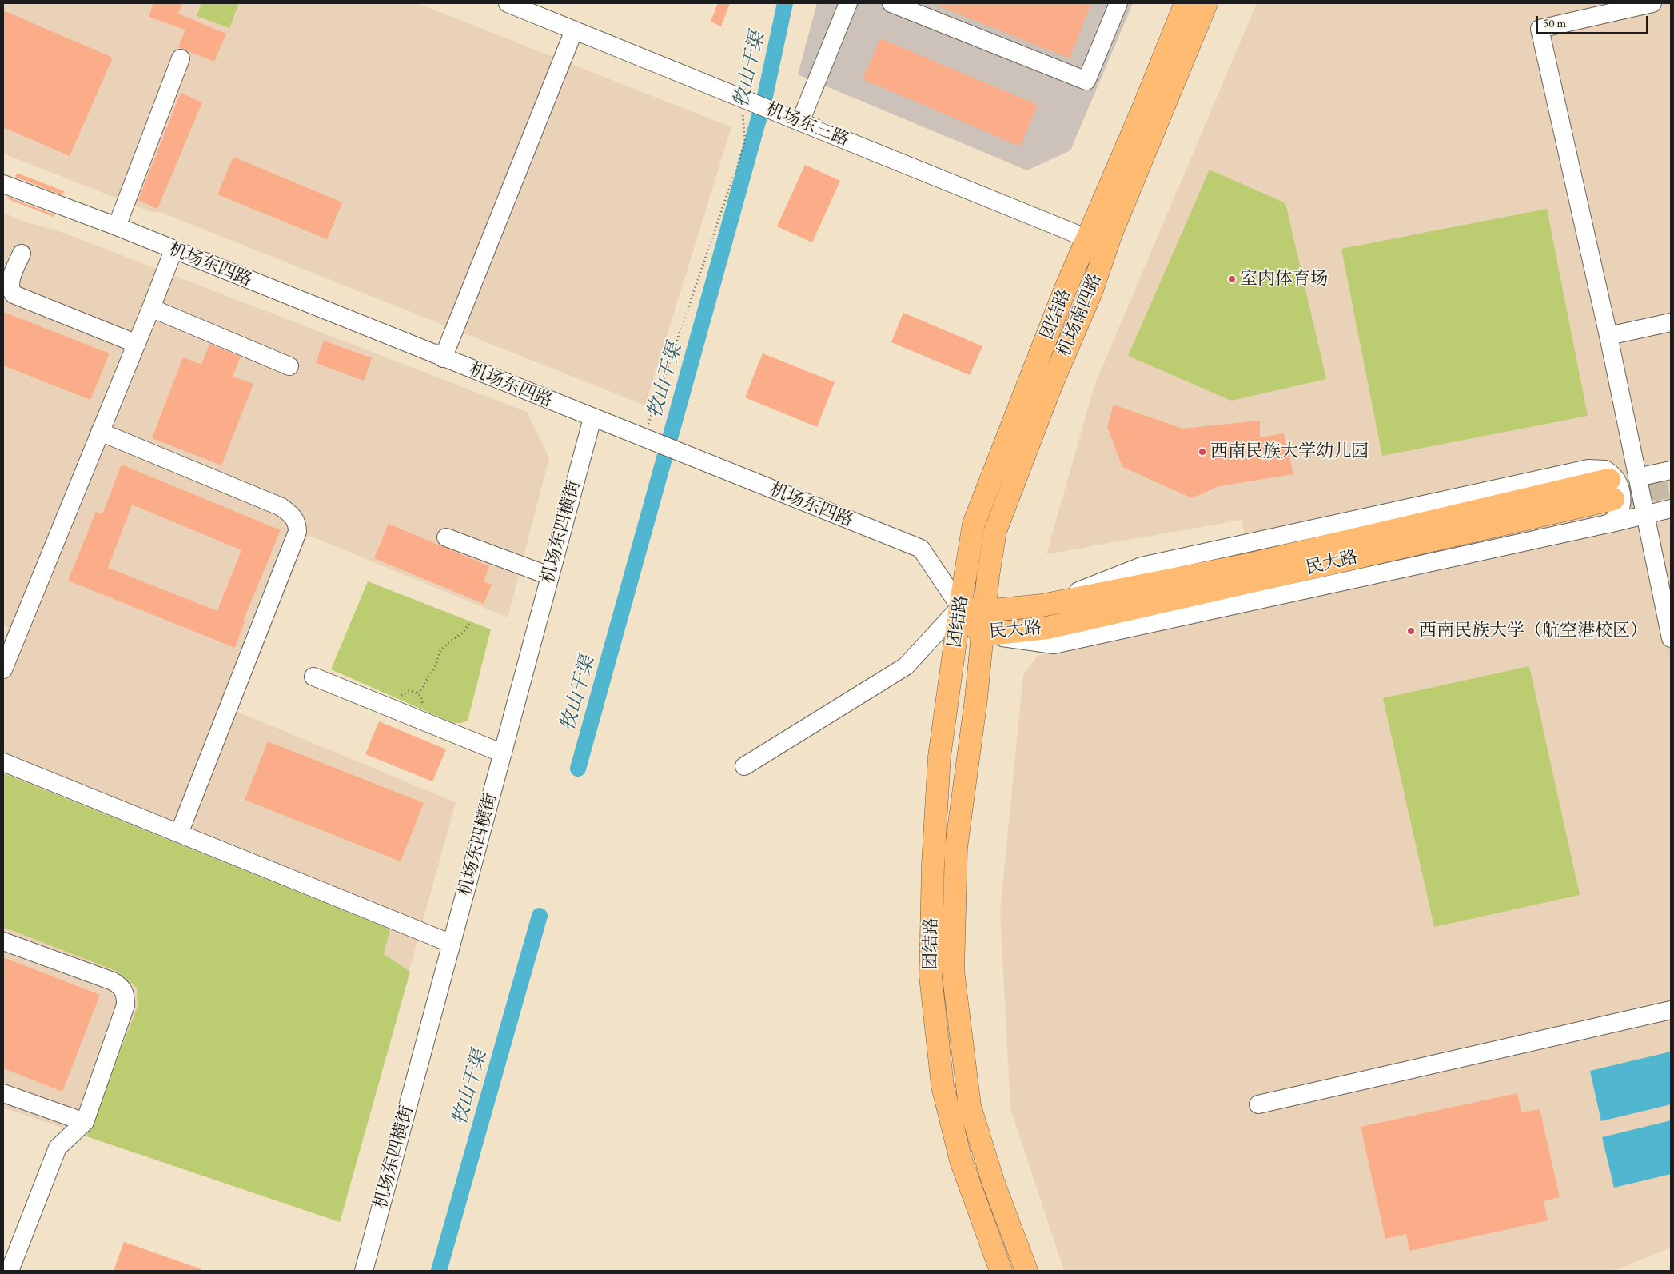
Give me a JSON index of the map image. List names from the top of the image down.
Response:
{
  "streets": {
    "main road": ["团结路", "机场南四路", "民大路"],
    "street": ["机场东三路", "机场东四路", "机场东四横街"]
  },
  "crossings": [
    ["机场东三路", "团结路"],
    ["机场东三路", "机场南四路"],
    ["机场东四路", "团结路"],
    ["机场东四路", "机场东四横街"],
    ["机场东四路", "民大路"],
    ["团结路", "机场南四路"],
    ["团结路", "民大路"],
    ["机场南四路", "民大路"]
  ],
  "water": ["牧山干渠"],
  "places": ["室内体育场", "西南民族大学幼儿园", "西南民族大学（航空港校区）"],
  "scale_bar": "50 m"
}
